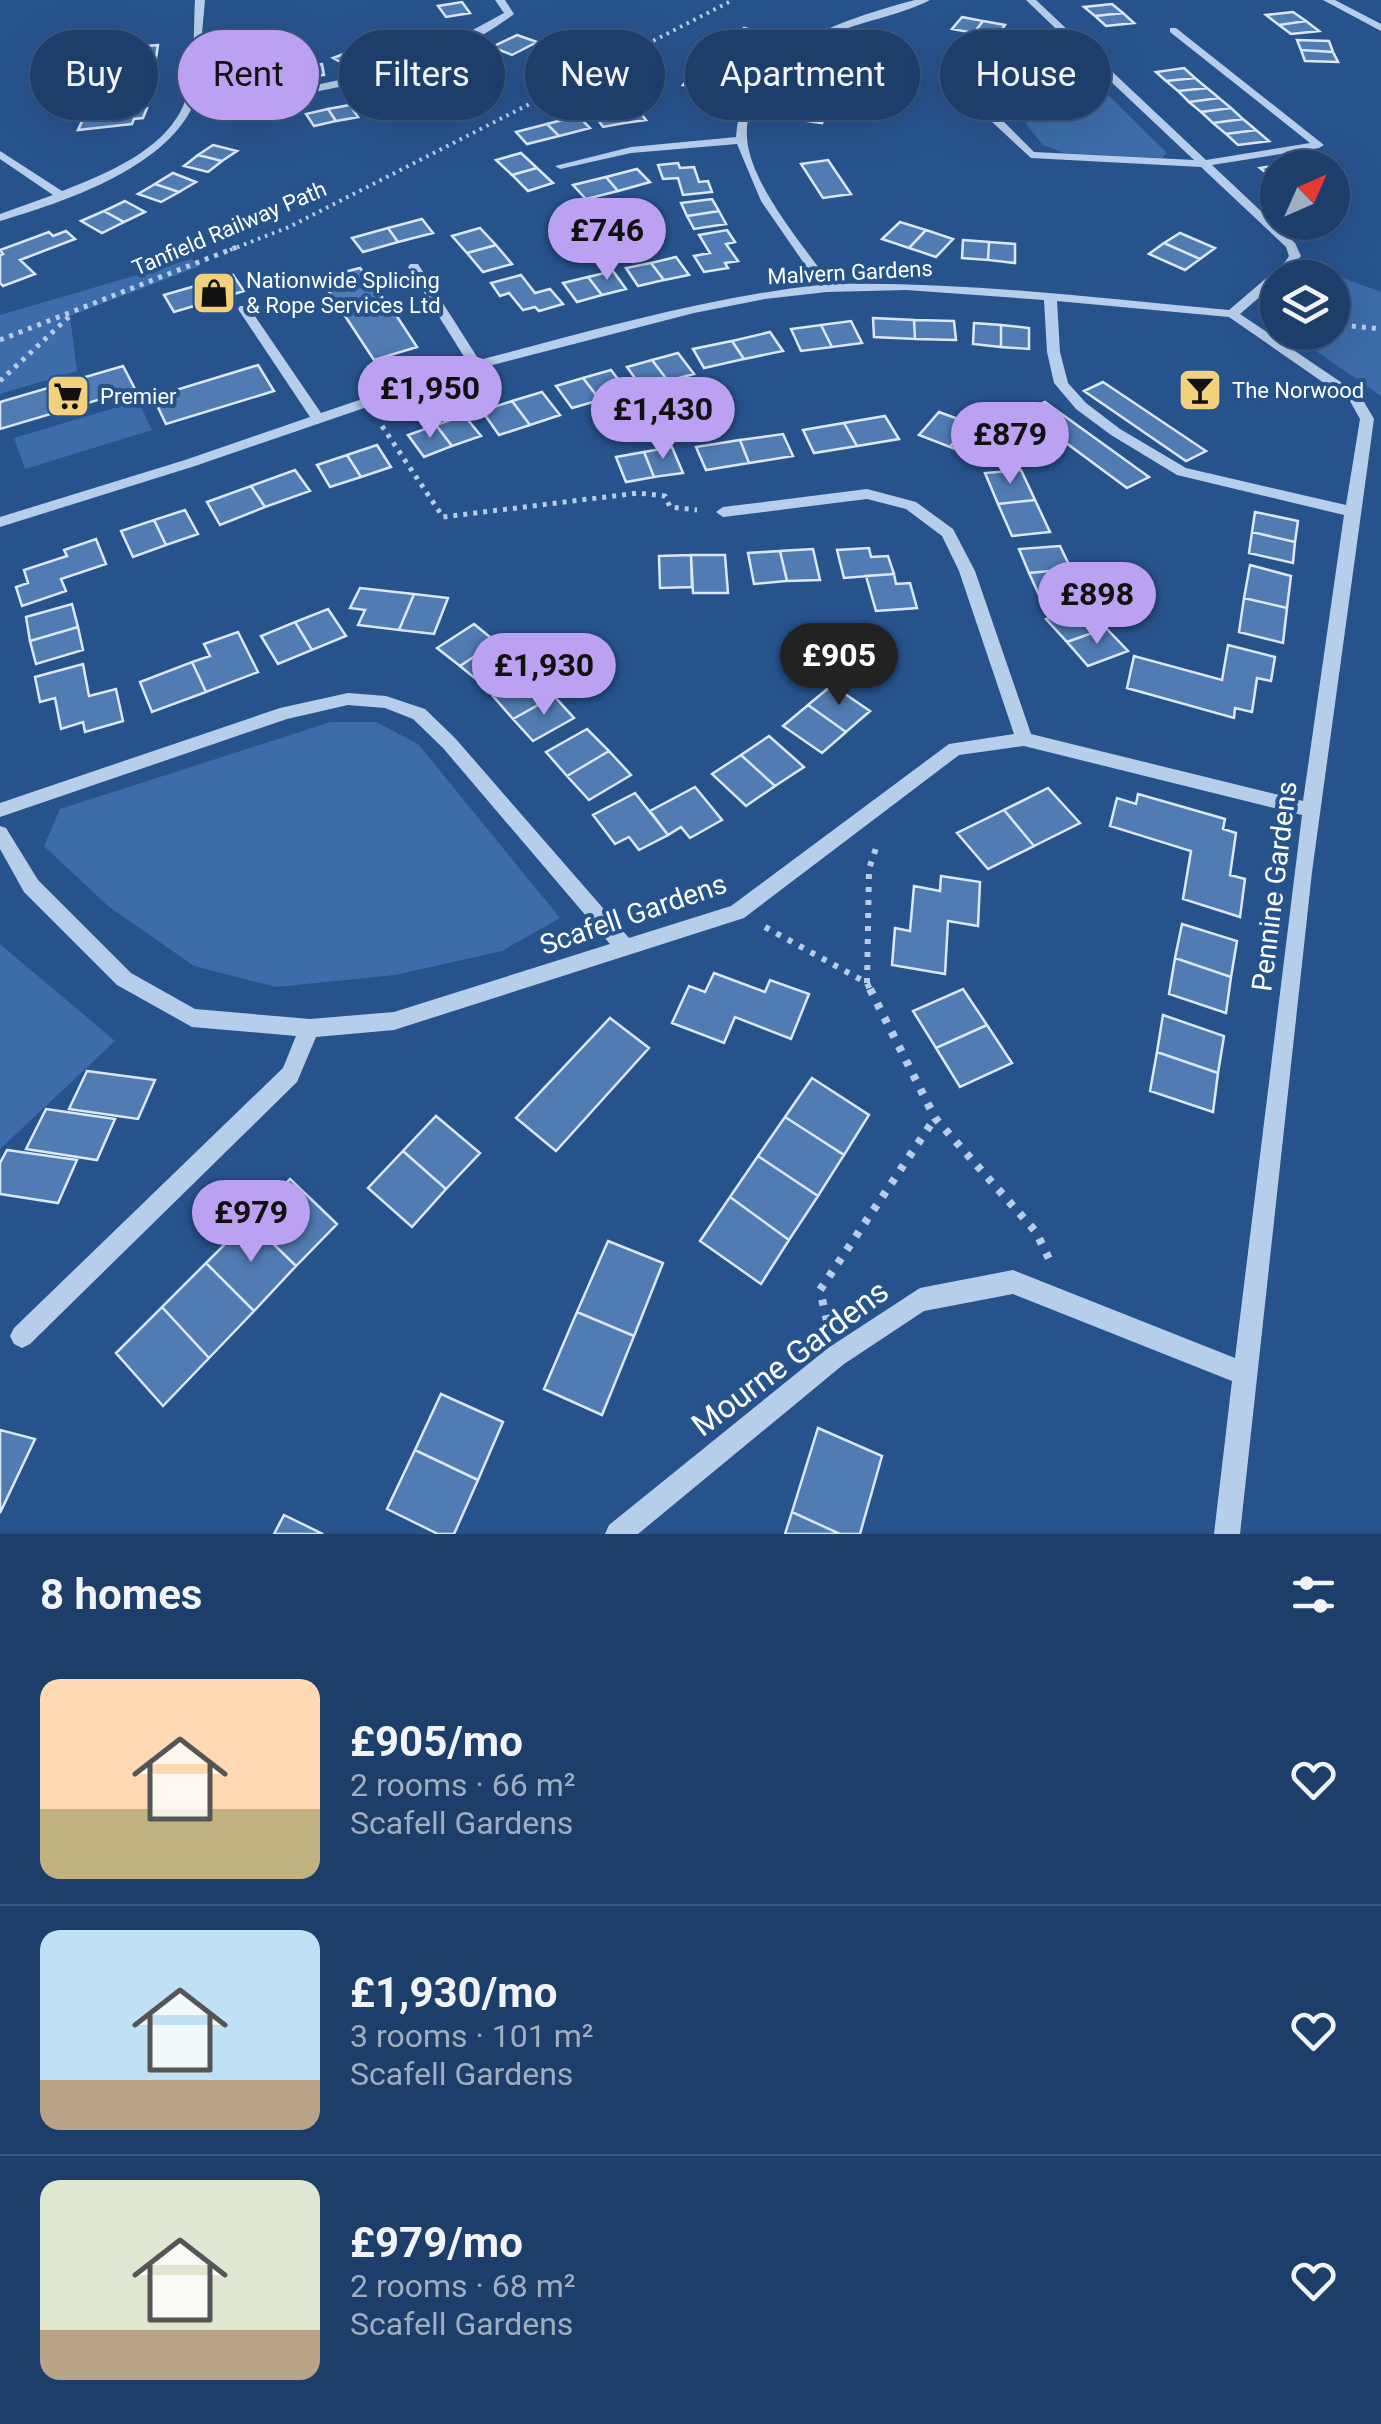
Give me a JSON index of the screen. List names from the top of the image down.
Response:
{
  "streets": {
    "street": [
      "Malvern Gardens",
      "Pennine Gardens",
      "Scafell Gardens",
      "Mourne Gardens"
    ],
    "path": ["Tanfield Railway Path"]
  },
  "crossings": [
    ["Malvern Gardens", "Pennine Gardens"],
    ["Pennine Gardens", "Scafell Gardens"],
    ["Pennine Gardens", "Mourne Gardens"]
  ],
  "places": {
    "shop": ["Nationwide Splicing & Rope Services Ltd"],
    "bar": ["The Norwood"],
    "supermarket": ["Premier"]
  },
  "north": "top right",
  "page": {
    "chip": [
      "Buy",
      "Rent",
      "Filters",
      "New",
      "Apartment",
      "House"
    ],
    "price": [
      "£746",
      "£1,950",
      "£1,430",
      "£879",
      "£898",
      "£905",
      "£1,930",
      "£979"
    ],
    "heading": "8 homes",
    "list": [
      {
        "name": "£905/mo",
        "note": "2 rooms · 66 m² · Scafell Gardens"
      },
      {
        "name": "£1,930/mo",
        "note": "3 rooms · 101 m² · Scafell Gardens"
      },
      {
        "name": "£979/mo",
        "note": "2 rooms · 68 m² · Scafell Gardens"
      }
    ]
  }
}
